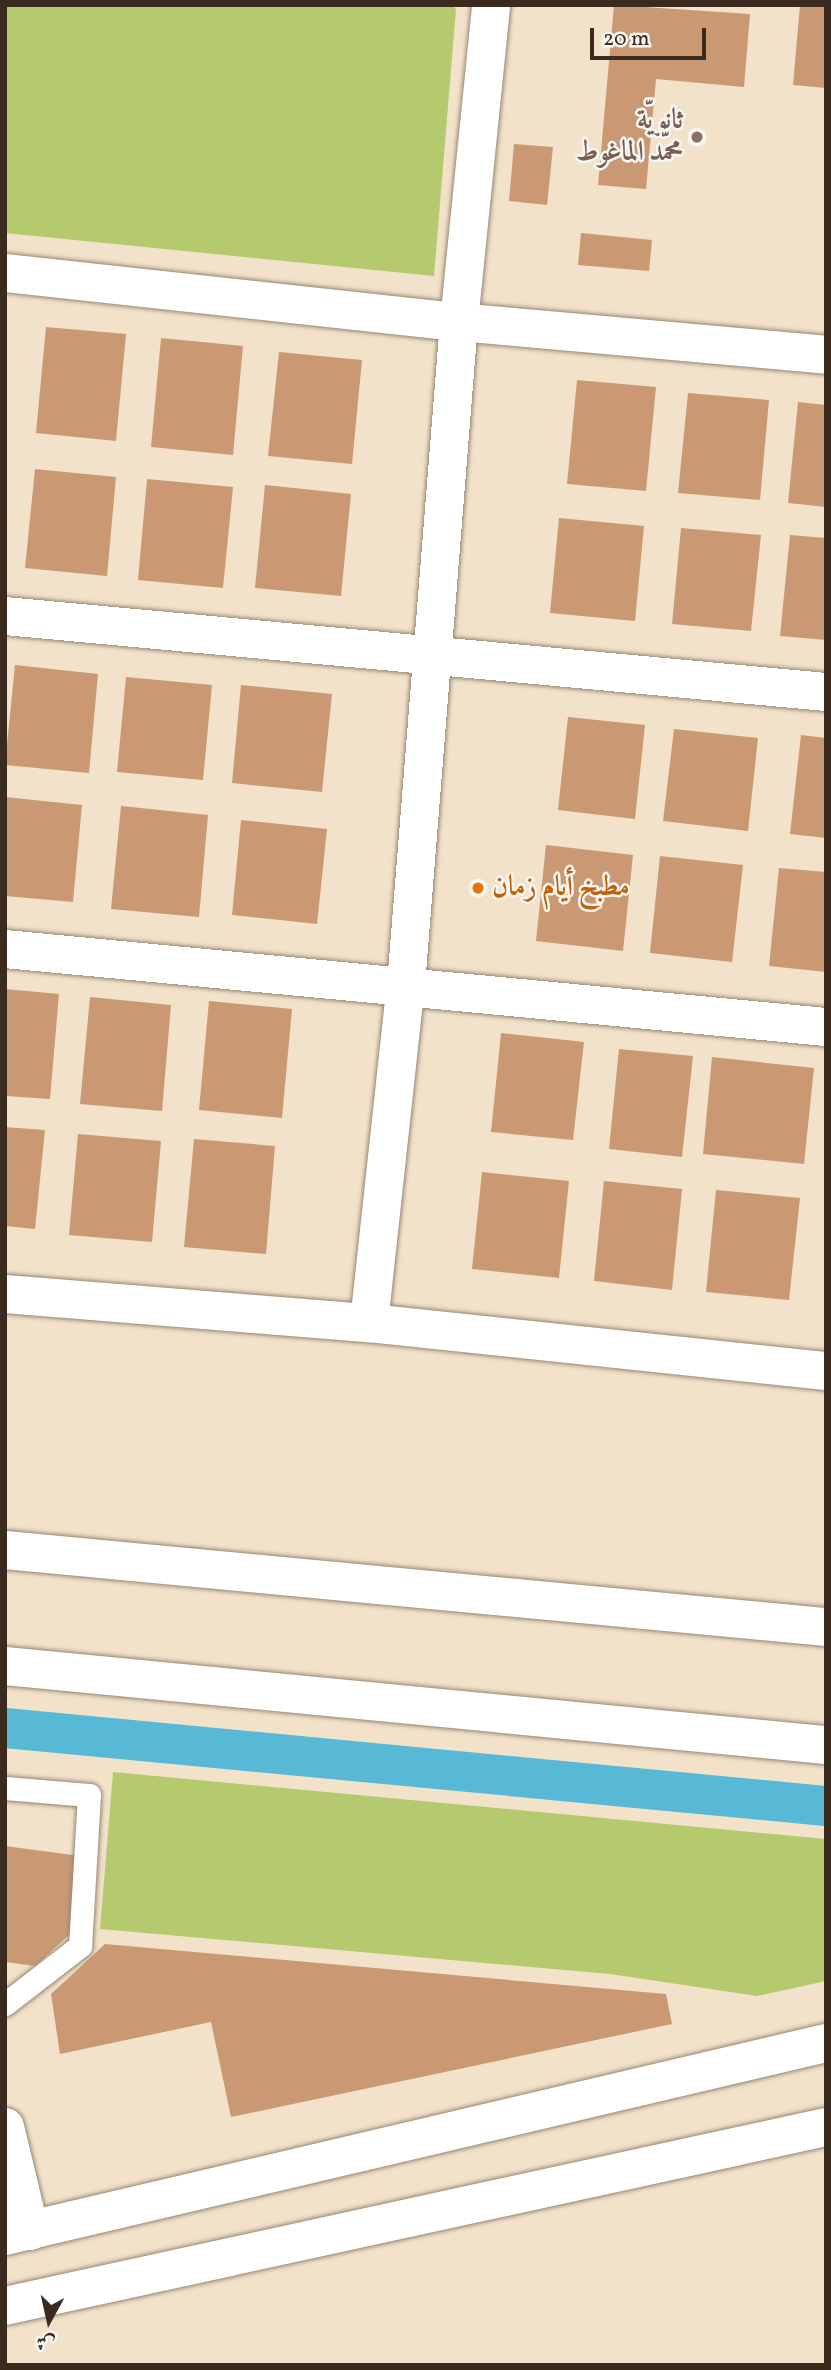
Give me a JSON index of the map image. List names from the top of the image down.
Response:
{
  "places": ["ثانويّة محمّد الماغوط", "مطبخ أيام زمان"],
  "scale_bar": "20 m",
  "north": "bottom"
}
